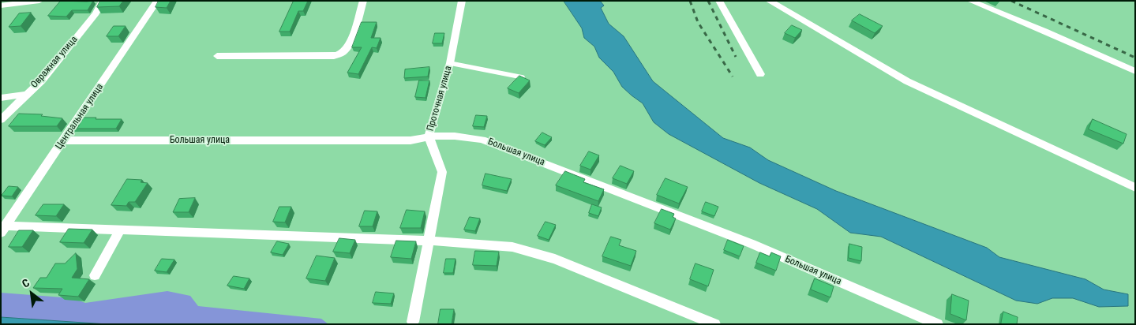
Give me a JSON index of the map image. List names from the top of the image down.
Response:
{
  "streets": {
    "street": [
      "Овражная улица",
      "Проточная улица",
      "Центральная улица",
      "Большая улица"
    ]
  },
  "crossings": [
    ["Проточная улица", "Большая улица"],
    ["Центральная улица", "Большая улица"]
  ],
  "north": "top left"
}
